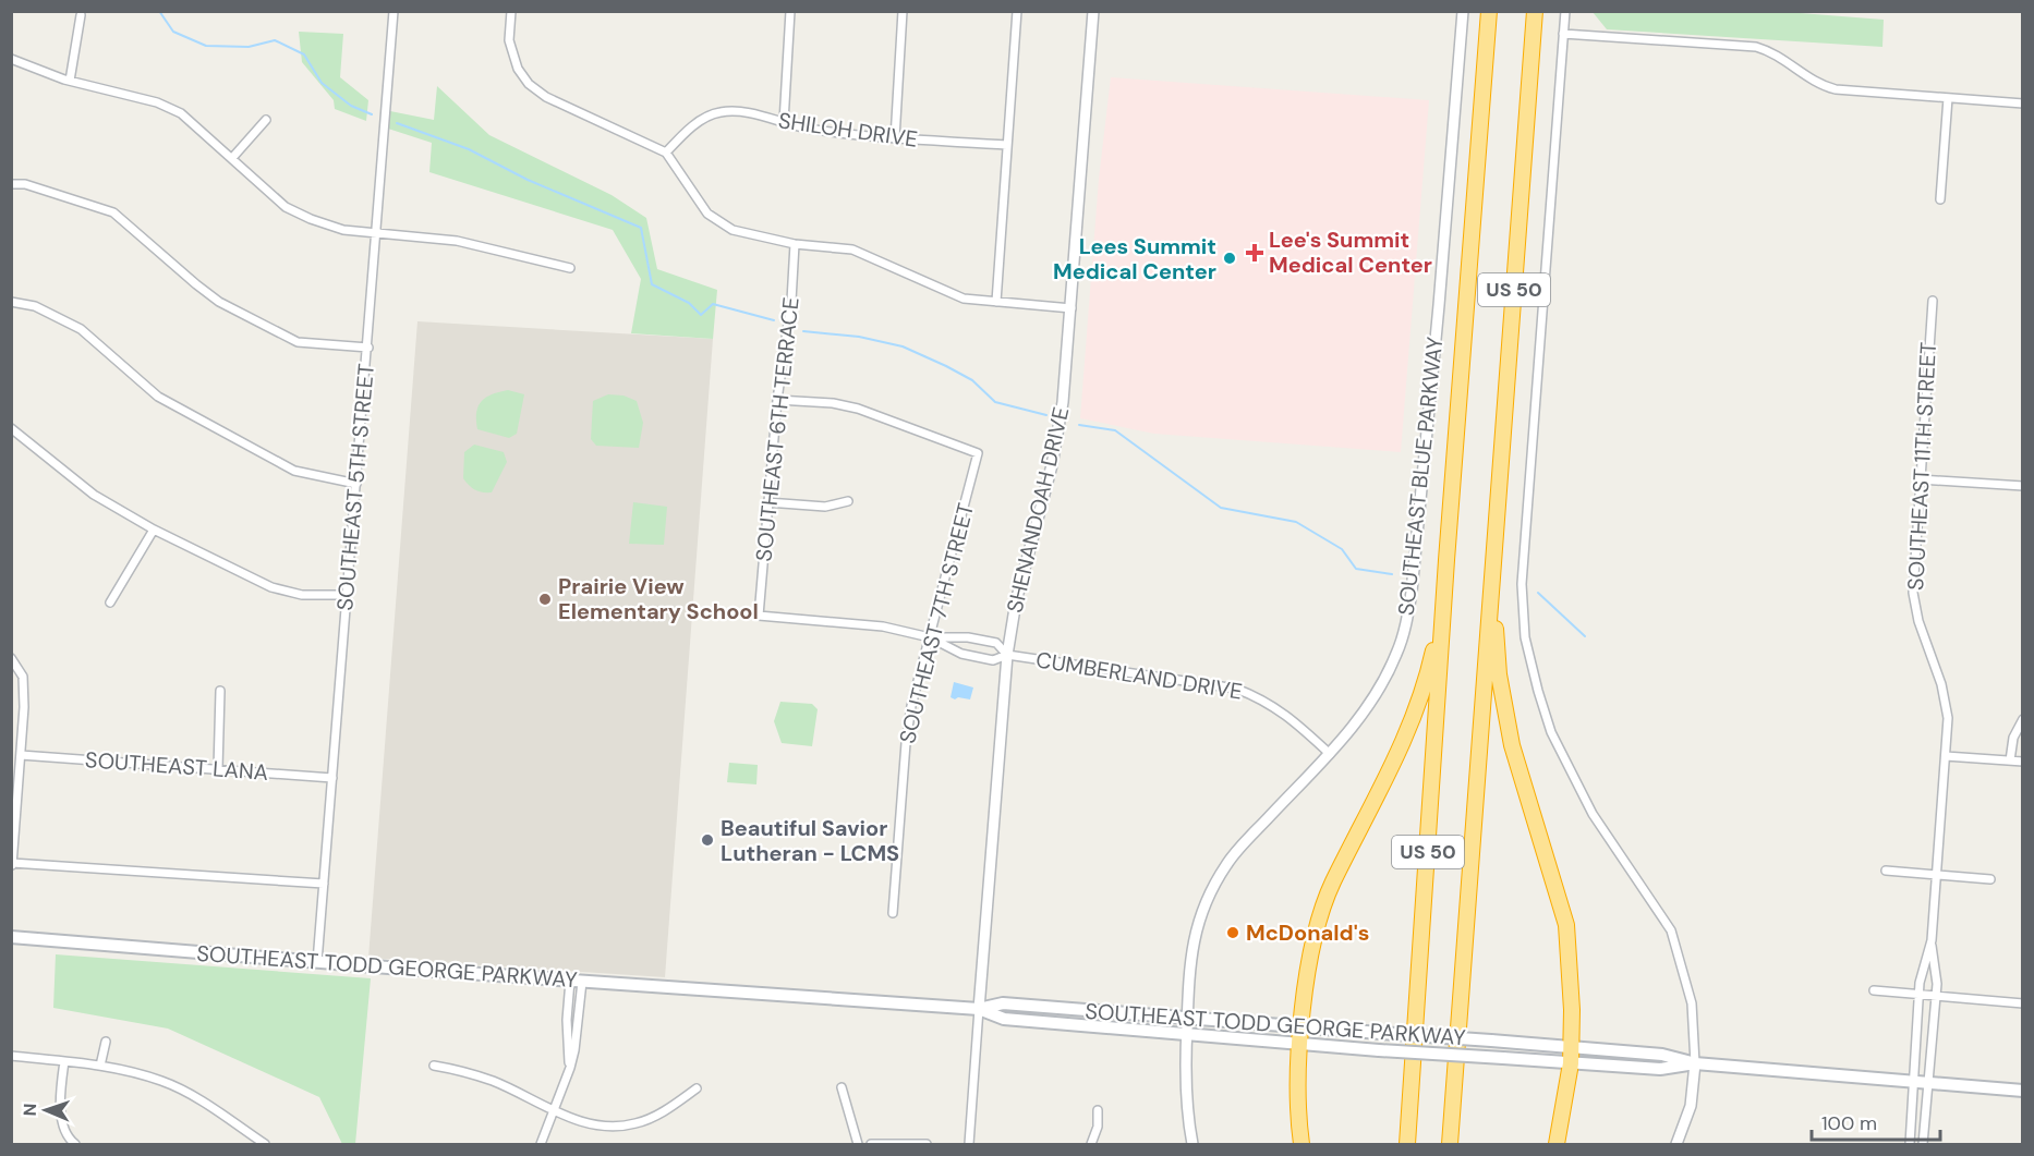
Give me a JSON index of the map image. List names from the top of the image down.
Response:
{
  "streets": {
    "highway": ["US 50"],
    "main road": ["SOUTHEAST TODD GEORGE PARKWAY"],
    "street": [
      "SHILOH DRIVE",
      "SOUTHEAST 6TH TERRACE",
      "SOUTHEAST 11TH STREET",
      "SOUTHEAST BLUE PARKWAY",
      "SOUTHEAST 5TH STREET",
      "SHENANDOAH DRIVE",
      "SOUTHEAST 7TH STREET",
      "CUMBERLAND DRIVE",
      "SOUTHEAST LANA"
    ]
  },
  "crossings": [
    ["SOUTHEAST 6TH TERRACE", "SOUTHEAST 7TH STREET"],
    ["SOUTHEAST 6TH TERRACE", "CUMBERLAND DRIVE"],
    ["SOUTHEAST BLUE PARKWAY", "CUMBERLAND DRIVE"],
    ["SOUTHEAST BLUE PARKWAY", "SOUTHEAST TODD GEORGE PARKWAY"],
    ["SOUTHEAST 5TH STREET", "SOUTHEAST LANA"],
    ["SOUTHEAST 5TH STREET", "SOUTHEAST TODD GEORGE PARKWAY"],
    ["SHENANDOAH DRIVE", "CUMBERLAND DRIVE"],
    ["SHENANDOAH DRIVE", "SOUTHEAST TODD GEORGE PARKWAY"],
    ["SOUTHEAST 7TH STREET", "CUMBERLAND DRIVE"]
  ],
  "places": {
    "health": ["Lee's Summit Medical Center"],
    "other": [
      "Lees Summit Medical Center",
      "Prairie View Elementary School",
      "Beautiful Savior Lutheran - LCMS",
      "McDonald's"
    ]
  },
  "scale_bar": "100 m",
  "north": "left"
}
